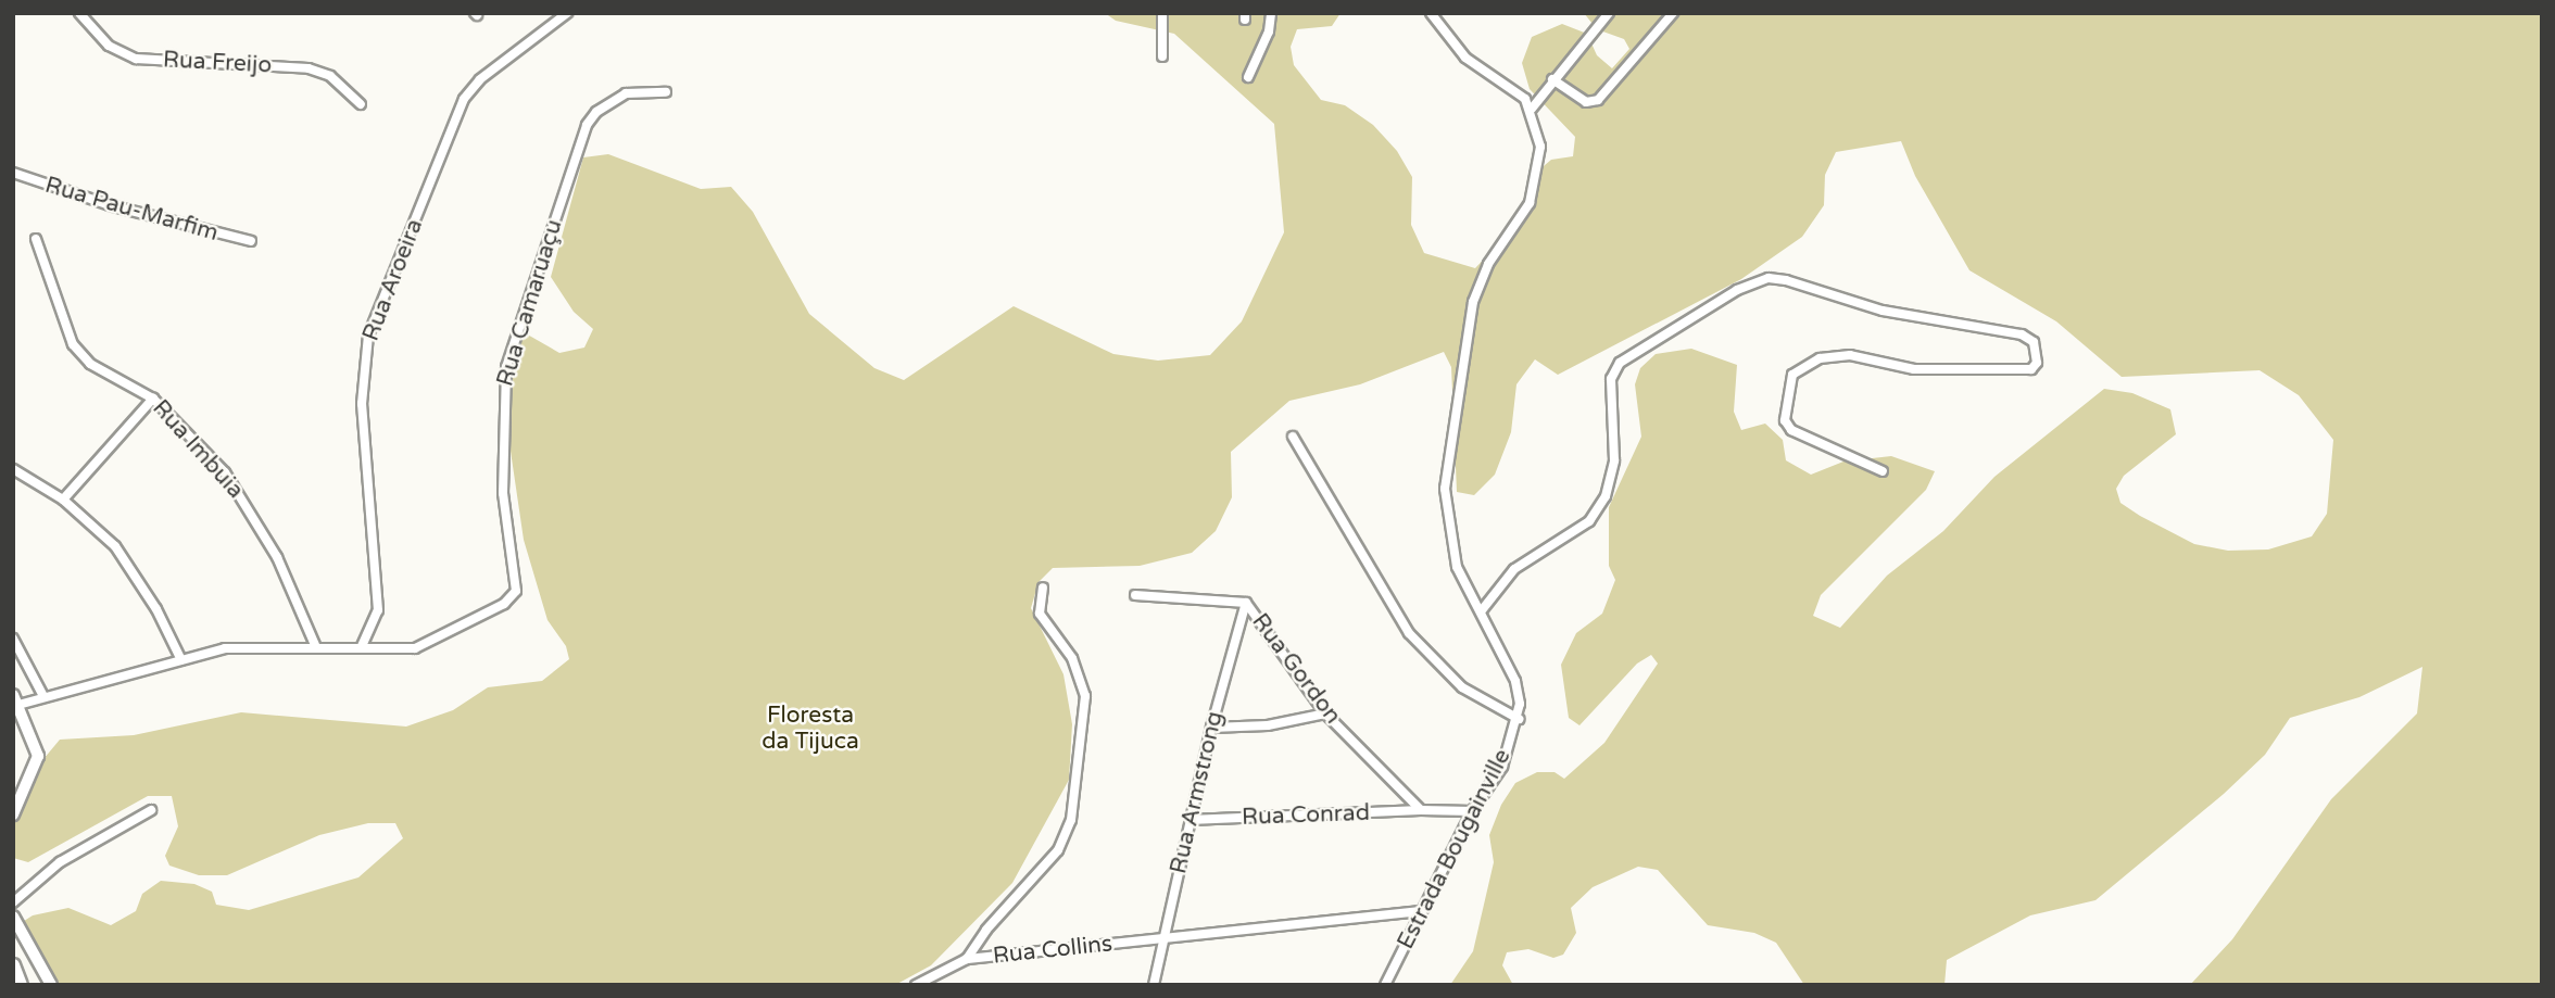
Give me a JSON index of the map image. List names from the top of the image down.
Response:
{
  "streets": {
    "street": [
      "Rua Freijo",
      "Rua Pau-Marfim",
      "Rua Aroeira",
      "Rua Camaruaçu",
      "Rua Imbuia",
      "Rua Gordon",
      "Rua Armstrong",
      "Rua Conrad",
      "Estrada Bougainville",
      "Rua Collins"
    ]
  },
  "crossings": [
    ["Rua Aroeira", "Rua Camaruaçu"],
    ["Rua Gordon", "Rua Armstrong"],
    ["Rua Gordon", "Rua Conrad"],
    ["Rua Armstrong", "Rua Conrad"],
    ["Rua Armstrong", "Rua Collins"],
    ["Estrada Bougainville", "Rua Collins"]
  ],
  "parks": ["Floresta da Tijuca"]
}
